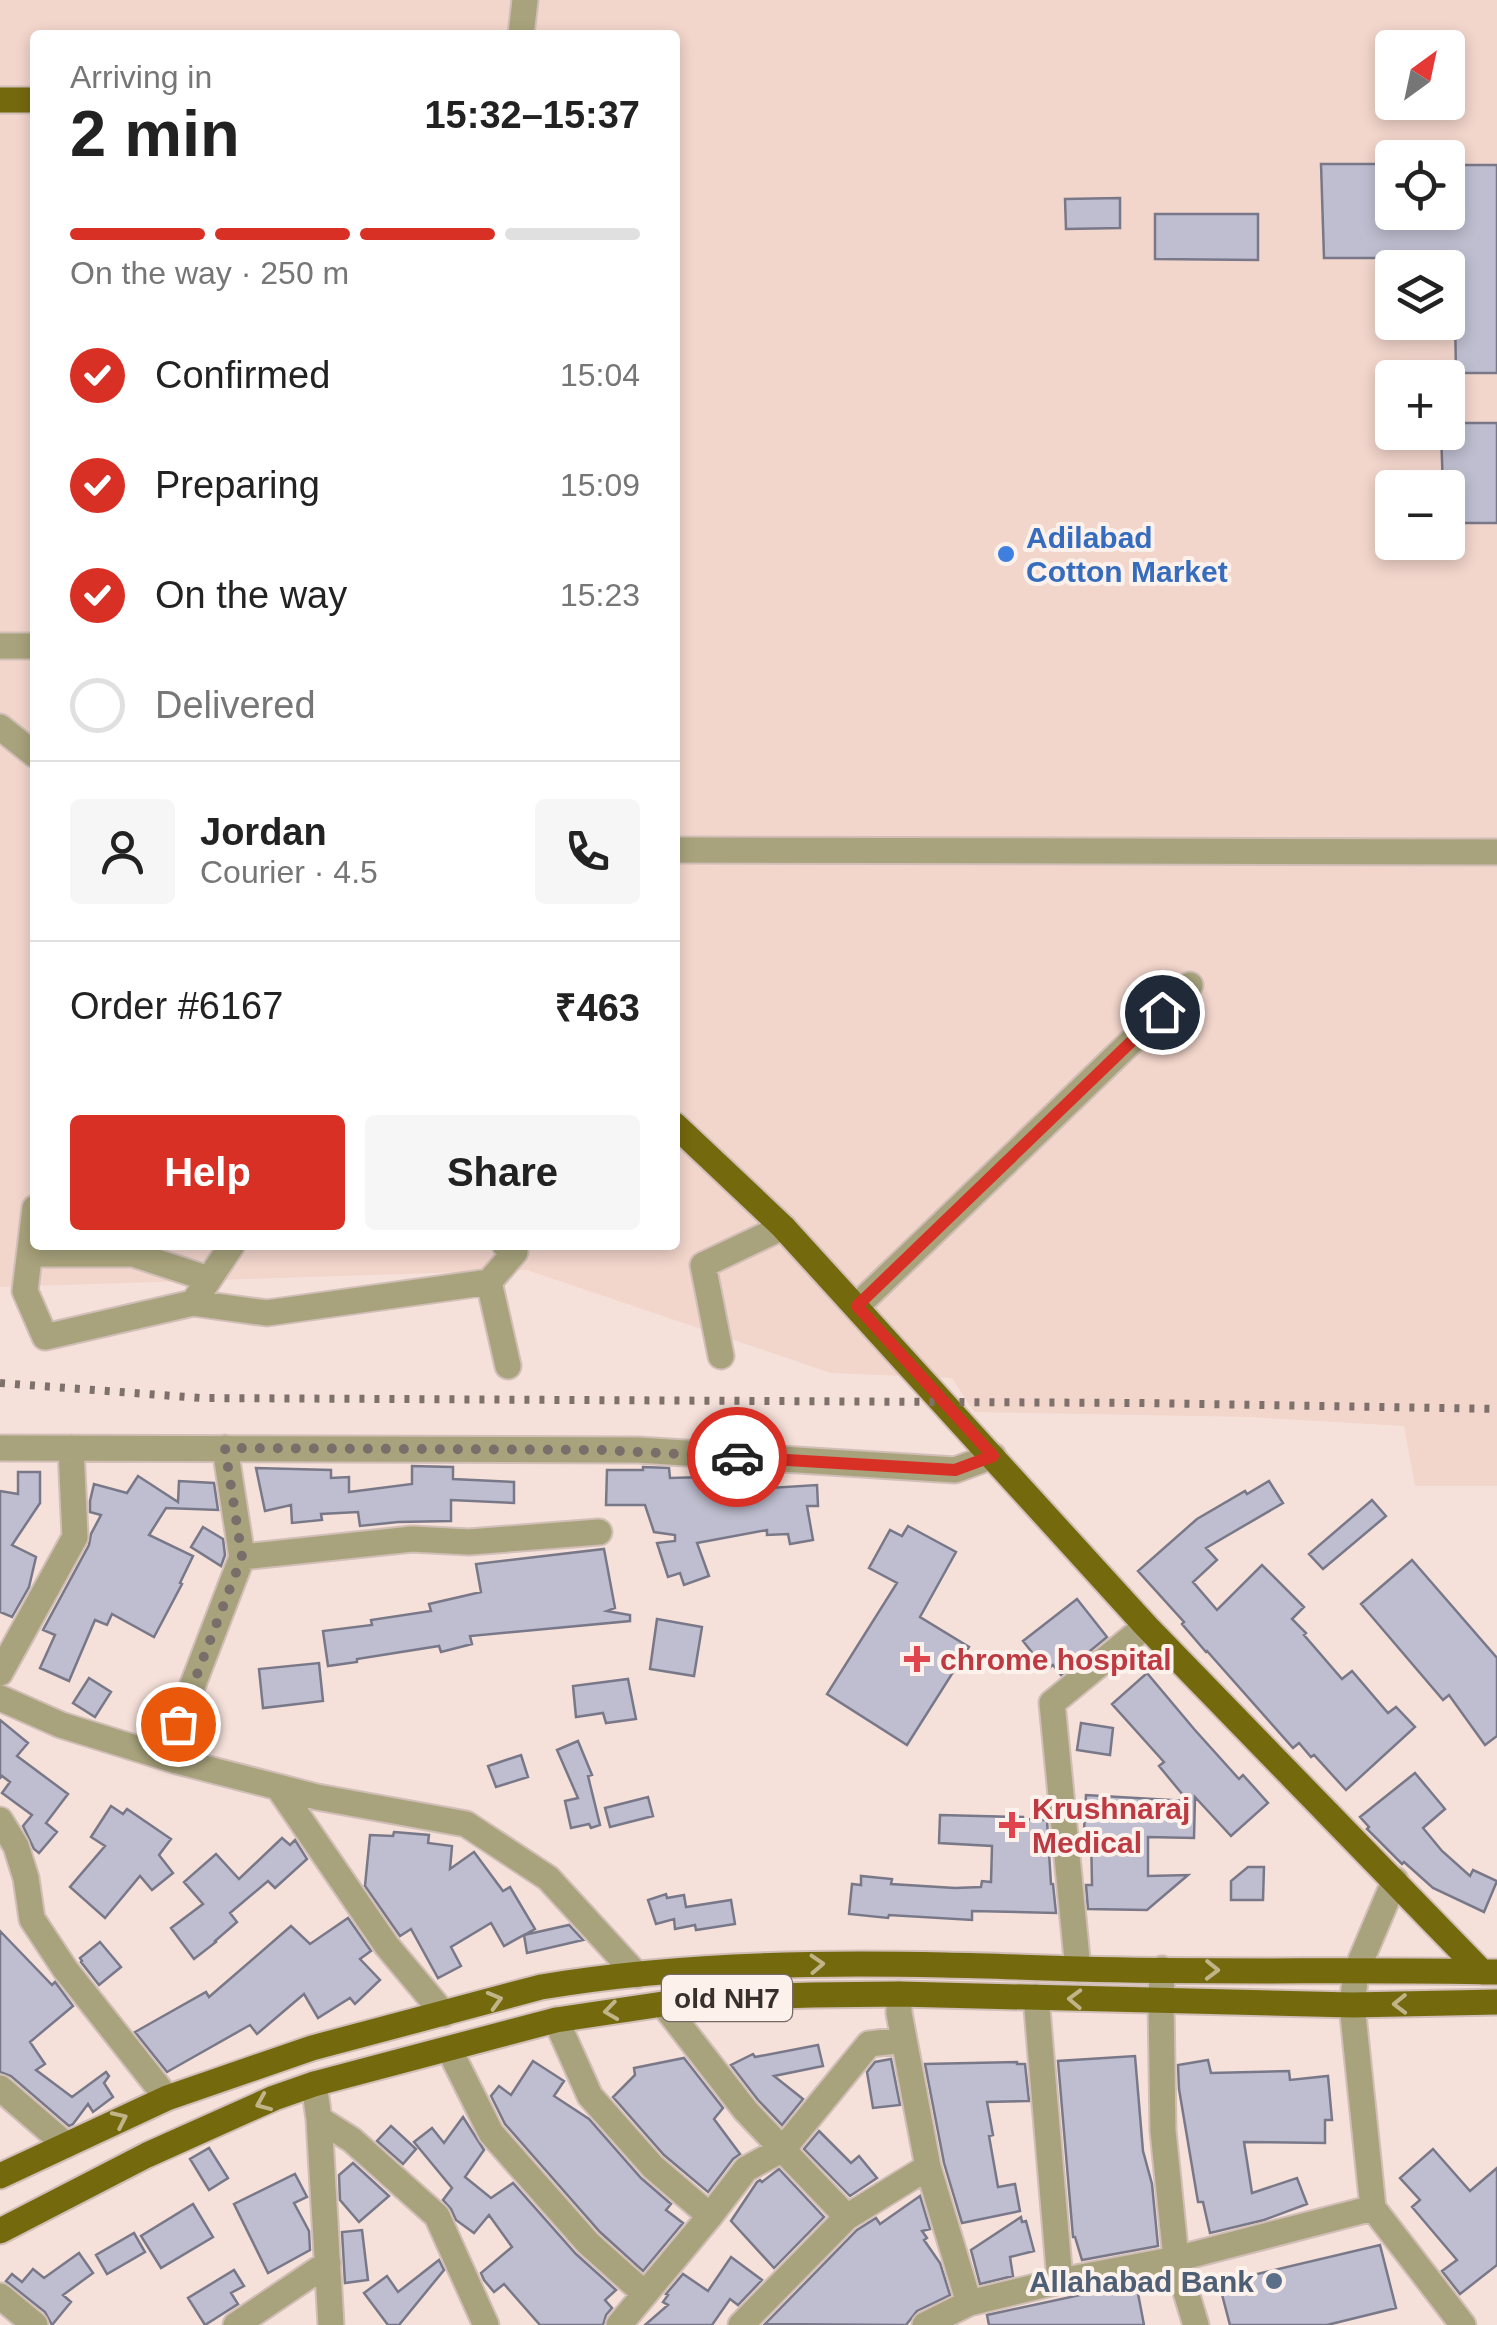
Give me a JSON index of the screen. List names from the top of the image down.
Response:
{
  "streets": {
    "main road": ["old NH7"]
  },
  "places": {
    "other": ["Adilabad Cotton Market", "Allahabad Bank"],
    "health": ["chrome hospital", "Krushnaraj Medical"]
  },
  "north": "top right",
  "page": {
    "map_buttons": ["+", "−"],
    "heading": ["2 min", "Arriving in", "15:32–15:37"],
    "panel": [
      "Jordan",
      "Courier · 4.5",
      "Order #6167",
      "₹463"
    ],
    "bar": "On the way · 250 m",
    "list": [
      ["Confirmed", "15:04"],
      ["Preparing", "15:09"],
      ["On the way", "15:23"],
      "Delivered"
    ],
    "buttons": ["Help", "Share"]
  }
}
